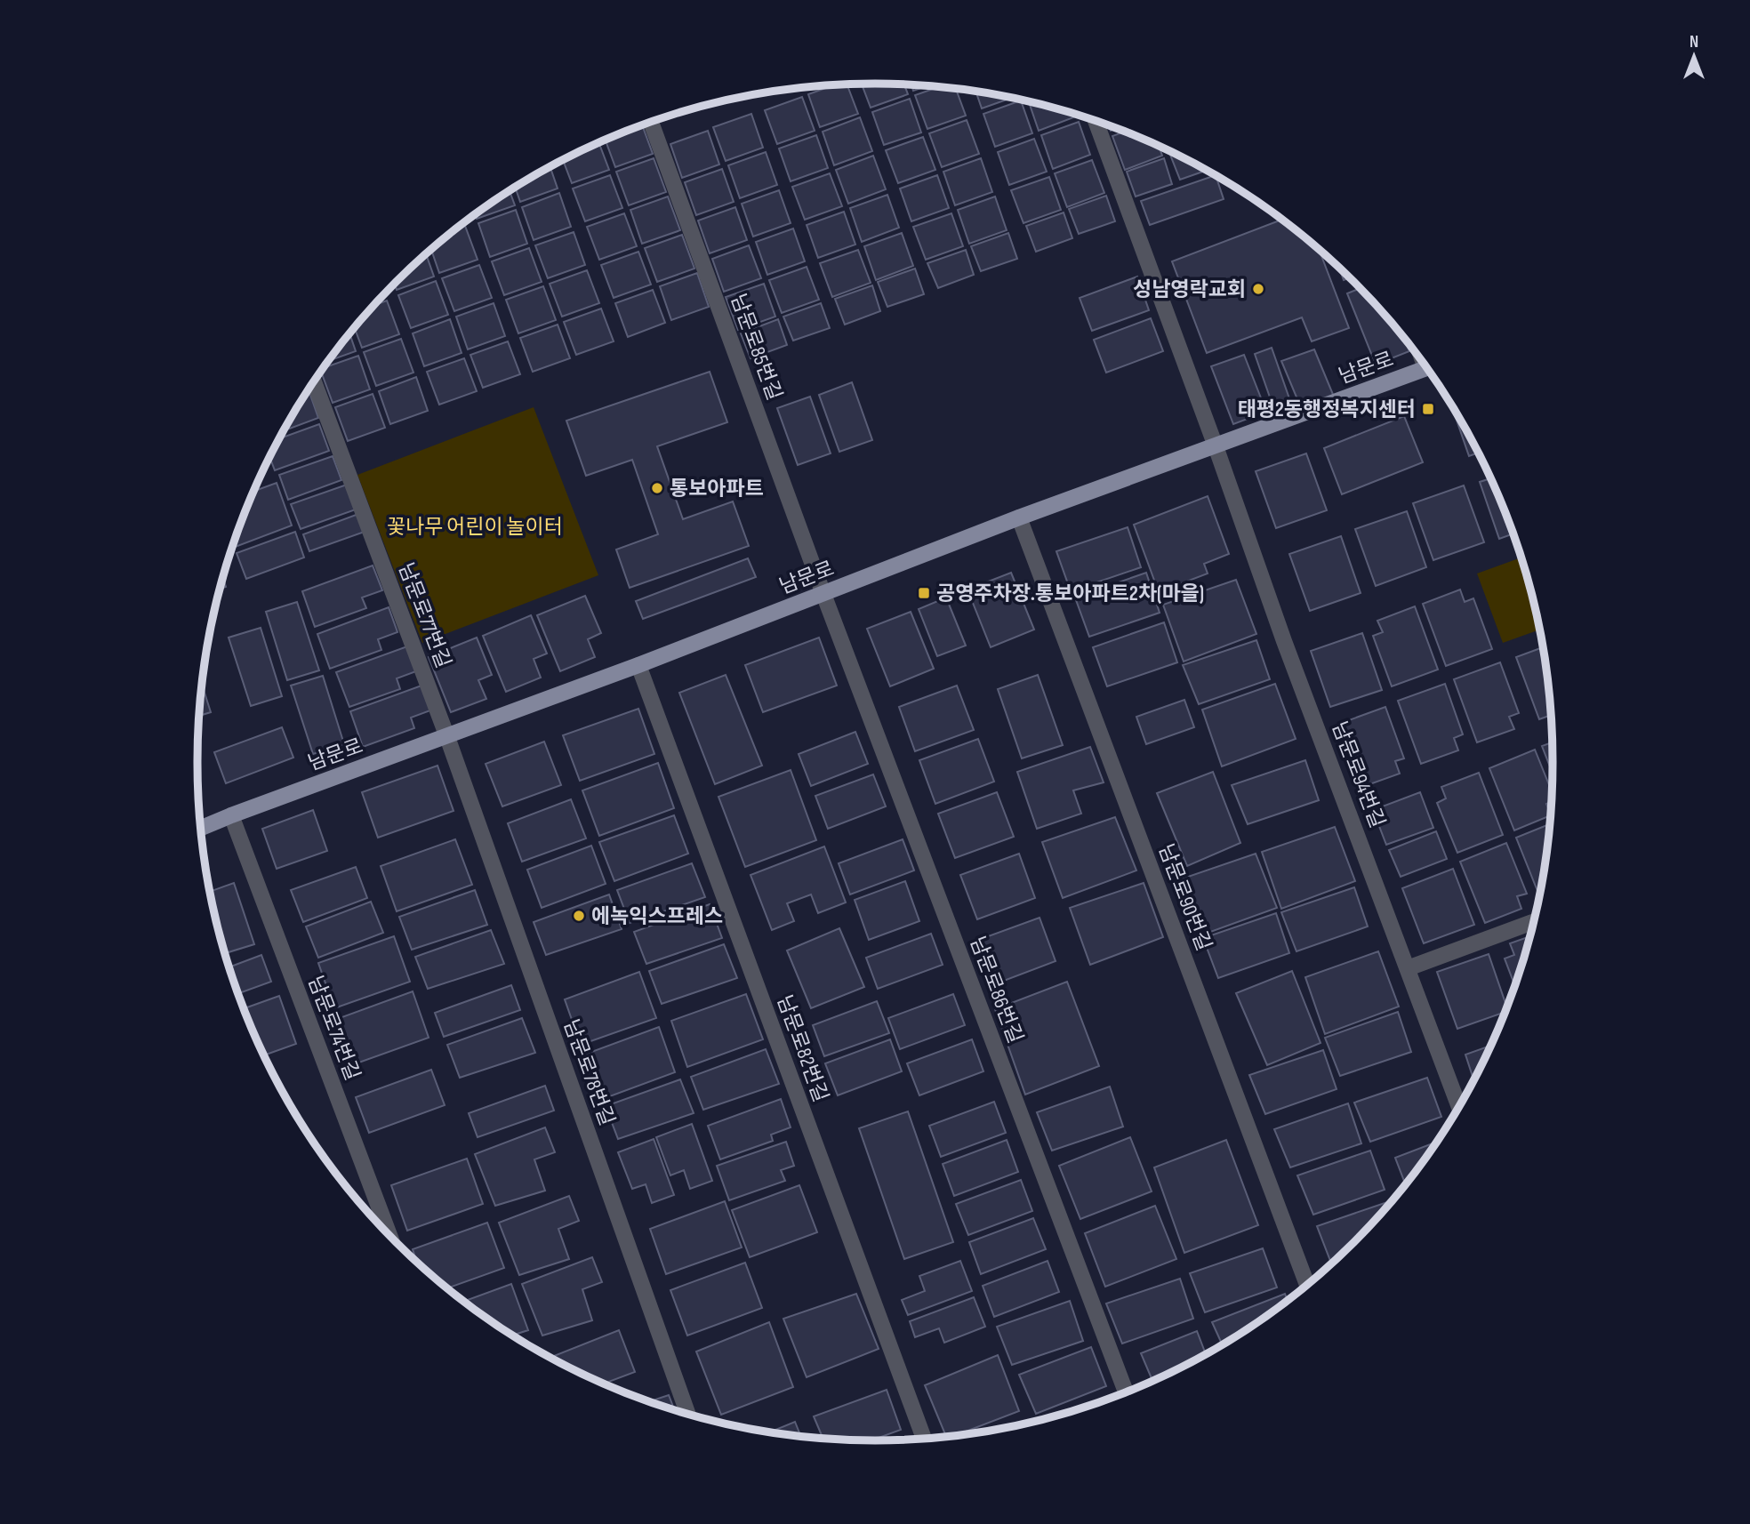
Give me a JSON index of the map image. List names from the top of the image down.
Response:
{
  "streets": {
    "main road": ["남문로"],
    "street": [
      "남문로85번길",
      "남문로77번길",
      "남문로94번길",
      "남문로90번길",
      "남문로86번길",
      "남문로74번길",
      "남문로82번길",
      "남문로78번길"
    ]
  },
  "crossings": [
    ["남문로85번길", "남문로"],
    ["남문로85번길", "남문로86번길"],
    ["남문로", "남문로77번길"],
    ["남문로", "남문로94번길"],
    ["남문로", "남문로90번길"],
    ["남문로", "남문로86번길"],
    ["남문로", "남문로74번길"],
    ["남문로", "남문로82번길"],
    ["남문로", "남문로78번길"],
    ["남문로77번길", "남문로78번길"]
  ],
  "parks": ["꽃나무 어린이 놀이터"],
  "places": {
    "other": ["성남영락교회", "통보아파트", "에녹익스프레스"],
    "transit": ["태평2동행정복지센터", "공영주차장.통보아파트2차(마을)"]
  },
  "north": "top"
}
